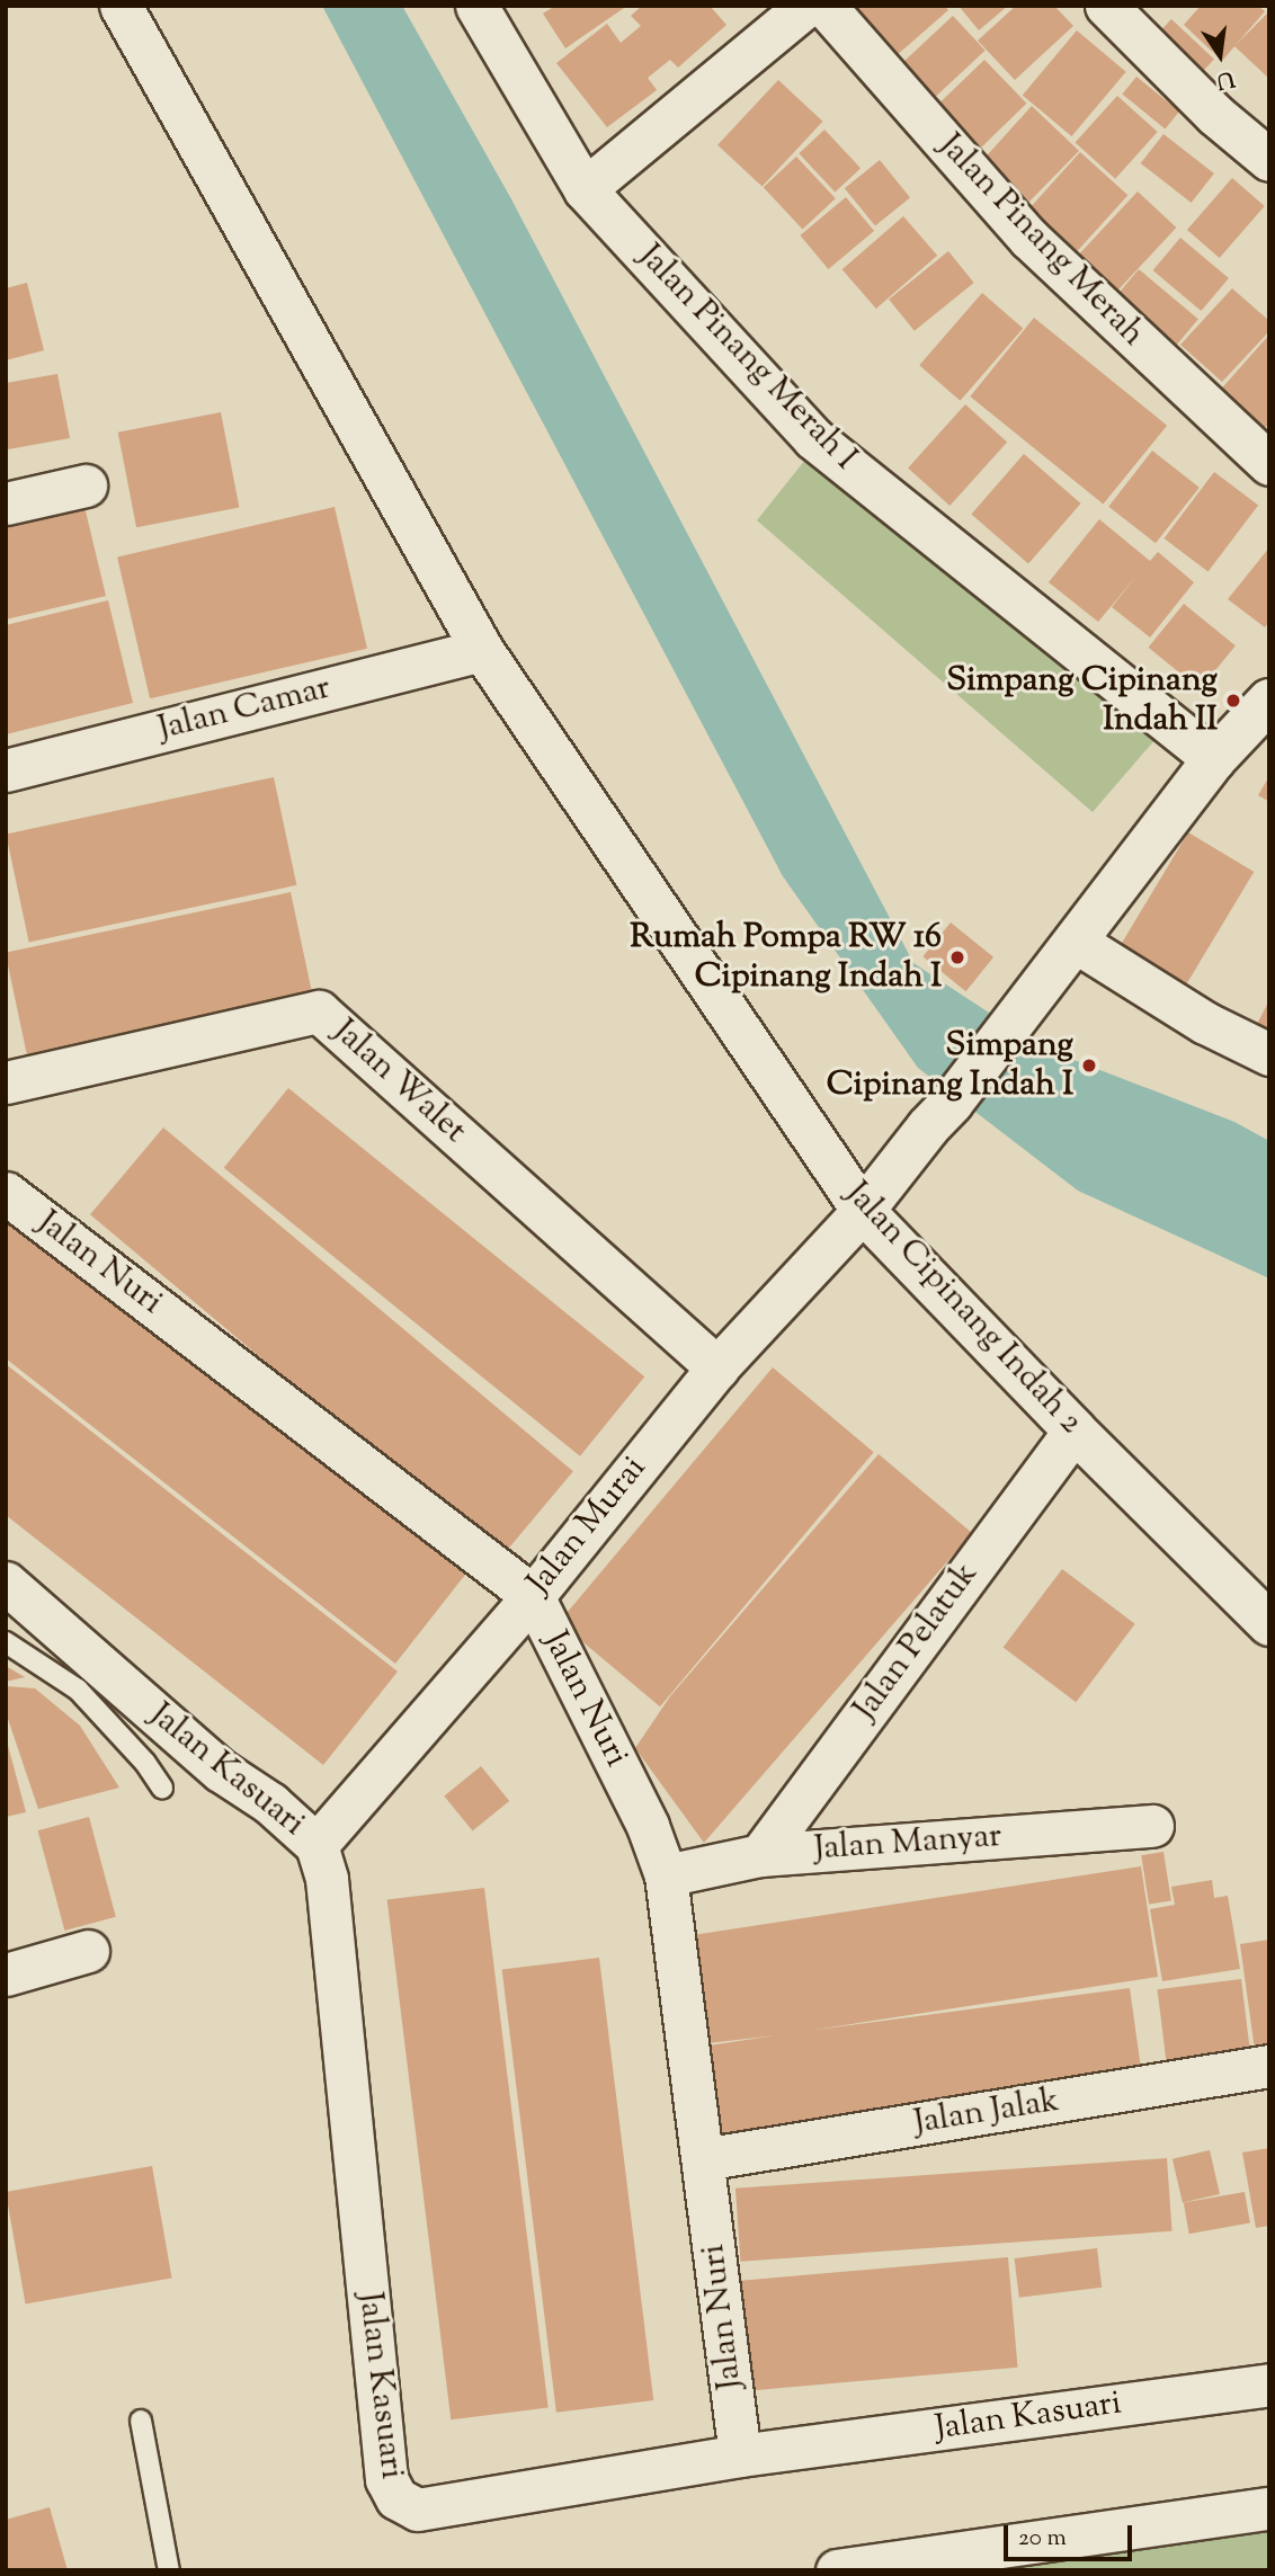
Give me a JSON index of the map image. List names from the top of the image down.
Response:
{
  "streets": {
    "street": [
      "Jalan Pinang Merah",
      "Jalan Pinang Merah I",
      "Jalan Camar",
      "Jalan Walet",
      "Jalan Nuri",
      "Jalan Cipinang Indah 2",
      "Jalan Murai",
      "Jalan Pelatuk",
      "Jalan Kasuari",
      "Jalan Manyar",
      "Jalan Jalak"
    ]
  },
  "crossings": [
    ["Jalan Camar", "Jalan Cipinang Indah 2"],
    ["Jalan Walet", "Jalan Murai"],
    ["Jalan Nuri", "Jalan Murai"],
    ["Jalan Nuri", "Jalan Kasuari"],
    ["Jalan Nuri", "Jalan Manyar"],
    ["Jalan Nuri", "Jalan Jalak"],
    ["Jalan Cipinang Indah 2", "Jalan Murai"],
    ["Jalan Cipinang Indah 2", "Jalan Pelatuk"],
    ["Jalan Murai", "Jalan Kasuari"],
    ["Jalan Pelatuk", "Jalan Manyar"]
  ],
  "places": ["Simpang Cipinang Indah II", "Rumah Pompa RW 16 Cipinang Indah I", "Simpang Cipinang Indah I"],
  "scale_bar": "20 m",
  "north": "bottom"
}
